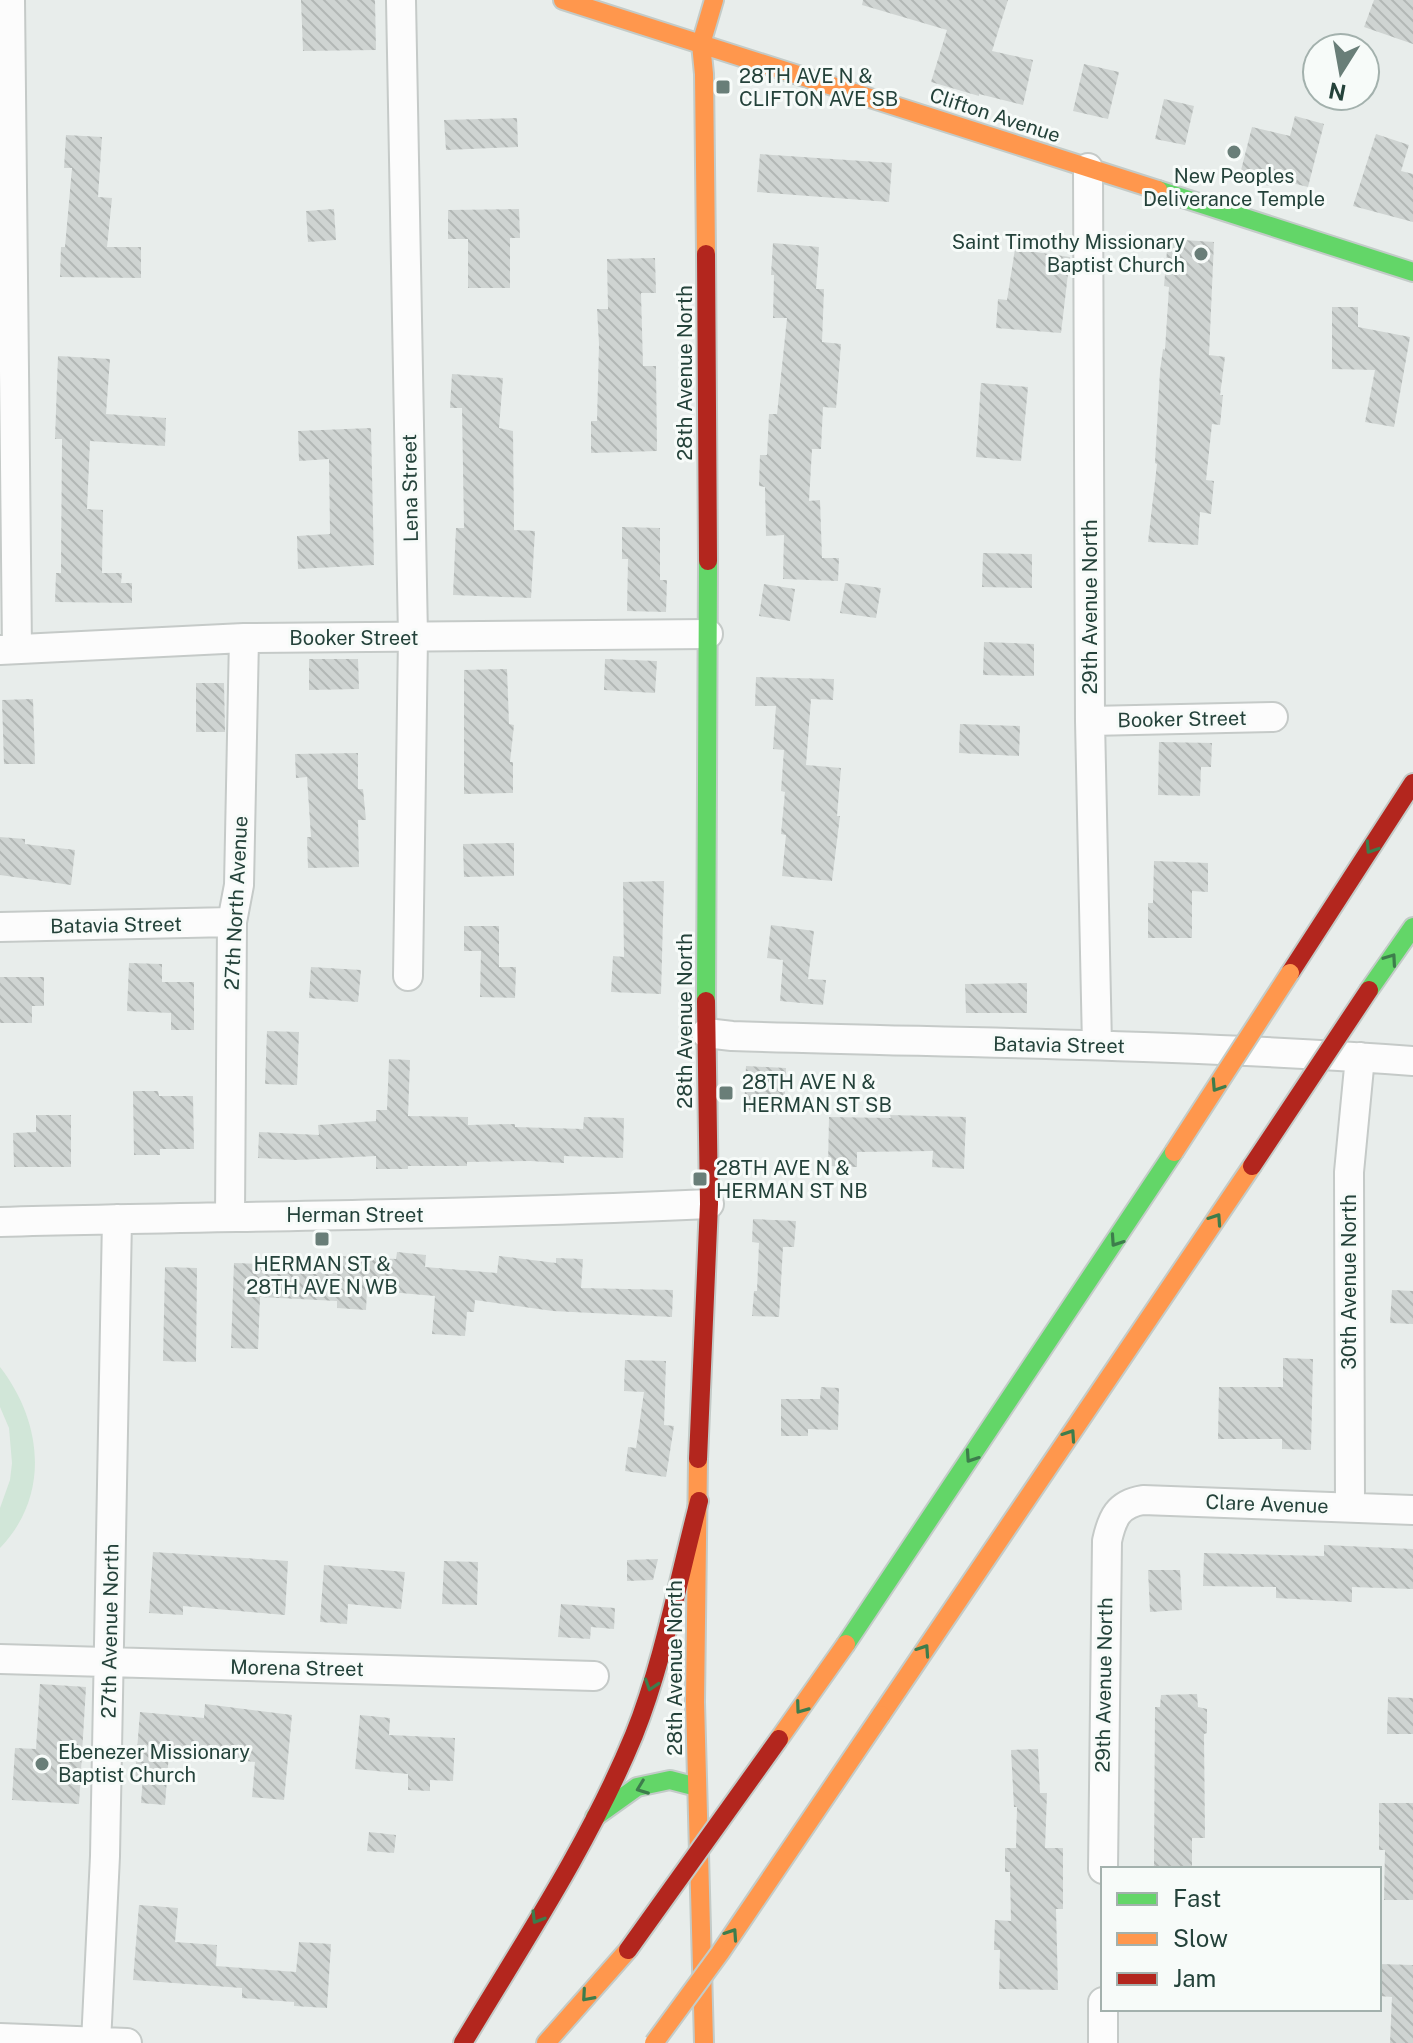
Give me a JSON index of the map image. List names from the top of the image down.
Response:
{
  "streets": {
    "main road": ["Clifton Avenue", "28th Avenue North"],
    "street": [
      "Lena Street",
      "29th Avenue North",
      "Booker Street",
      "27th North Avenue",
      "Batavia Street",
      "Herman Street",
      "30th Avenue North",
      "Clare Avenue",
      "27th Avenue North",
      "Morena Street"
    ]
  },
  "crossings": [
    ["Clifton Avenue", "28th Avenue North"],
    ["Clifton Avenue", "29th Avenue North"],
    ["28th Avenue North", "Booker Street"],
    ["28th Avenue North", "Batavia Street"],
    ["28th Avenue North", "Herman Street"],
    ["Lena Street", "Booker Street"],
    ["29th Avenue North", "Booker Street"],
    ["29th Avenue North", "Batavia Street"],
    ["29th Avenue North", "Clare Avenue"],
    ["Booker Street", "27th North Avenue"],
    ["27th North Avenue", "Batavia Street"],
    ["27th North Avenue", "Herman Street"],
    ["Batavia Street", "30th Avenue North"],
    ["Herman Street", "27th Avenue North"],
    ["30th Avenue North", "Clare Avenue"],
    ["27th Avenue North", "Morena Street"]
  ],
  "places": {
    "transit": [
      "28TH AVE N & CLIFTON AVE SB",
      "28TH AVE N & HERMAN ST SB",
      "28TH AVE N & HERMAN ST NB",
      "HERMAN ST & 28TH AVE N WB"
    ],
    "other": ["New Peoples Deliverance Temple", "Saint Timothy Missionary Baptist Church", "Ebenezer Missionary Baptist Church"]
  },
  "legend": ["Fast", "Slow", "Jam"],
  "north": "bottom"
}
